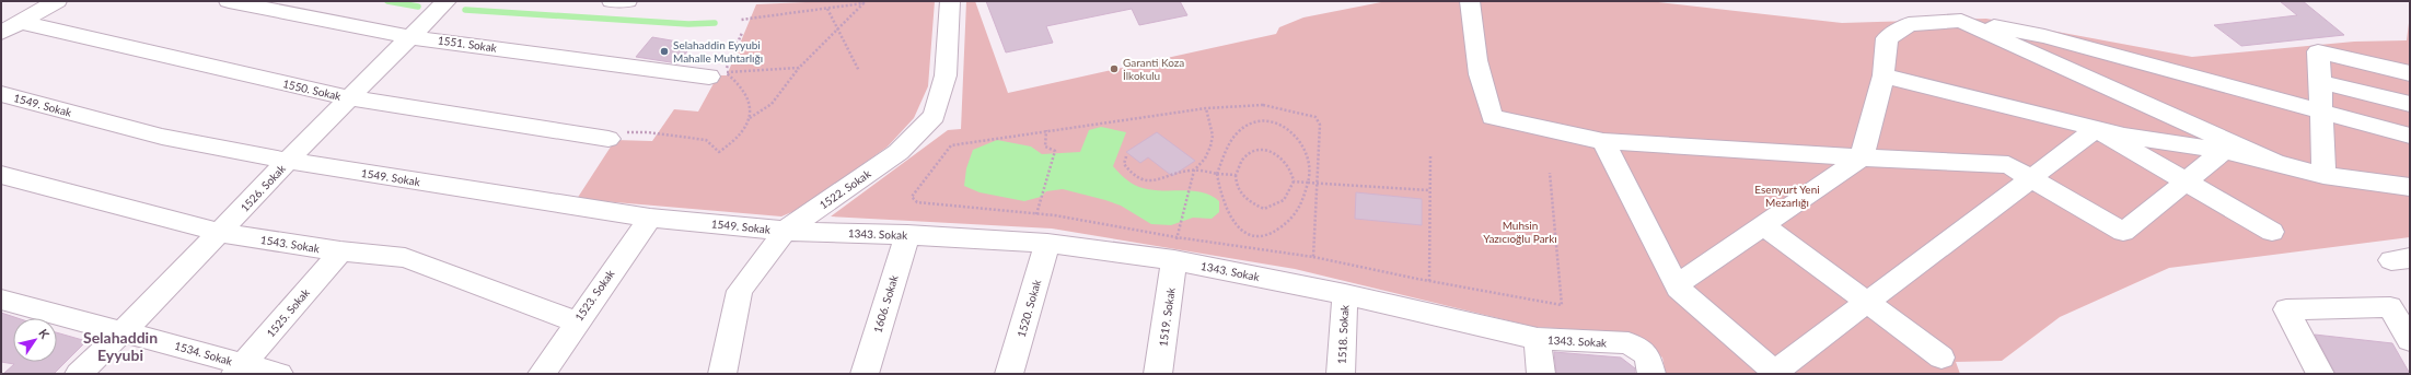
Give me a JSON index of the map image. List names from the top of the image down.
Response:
{
  "streets": {
    "street": [
      "1551. Sokak",
      "1550. Sokak",
      "1549. Sokak",
      "1526. Sokak",
      "1522. Sokak",
      "1343. Sokak",
      "1543. Sokak",
      "1523. Sokak",
      "1606. Sokak",
      "1520. Sokak",
      "1525. Sokak",
      "1519. Sokak",
      "1518. Sokak",
      "1534. Sokak"
    ]
  },
  "crossings": [
    ["1551. Sokak", "1526. Sokak"],
    ["1550. Sokak", "1526. Sokak"],
    ["1549. Sokak", "1526. Sokak"],
    ["1549. Sokak", "1522. Sokak"],
    ["1549. Sokak", "1343. Sokak"],
    ["1549. Sokak", "1523. Sokak"],
    ["1526. Sokak", "1543. Sokak"],
    ["1526. Sokak", "1534. Sokak"],
    ["1522. Sokak", "1343. Sokak"],
    ["1343. Sokak", "1606. Sokak"],
    ["1343. Sokak", "1520. Sokak"],
    ["1343. Sokak", "1519. Sokak"],
    ["1343. Sokak", "1518. Sokak"],
    ["1543. Sokak", "1523. Sokak"],
    ["1543. Sokak", "1525. Sokak"],
    ["1525. Sokak", "1534. Sokak"]
  ],
  "districts": ["Selahaddin Eyyubi"],
  "parks": ["Esenyurt Yeni Mezarlığı", "Muhsin Yazıcıoğlu Parkı"],
  "places": ["Selahaddin Eyyubi Mahalle Muhtarlığı", "Garanti Koza İlkokulu"],
  "north": "top right"
}
